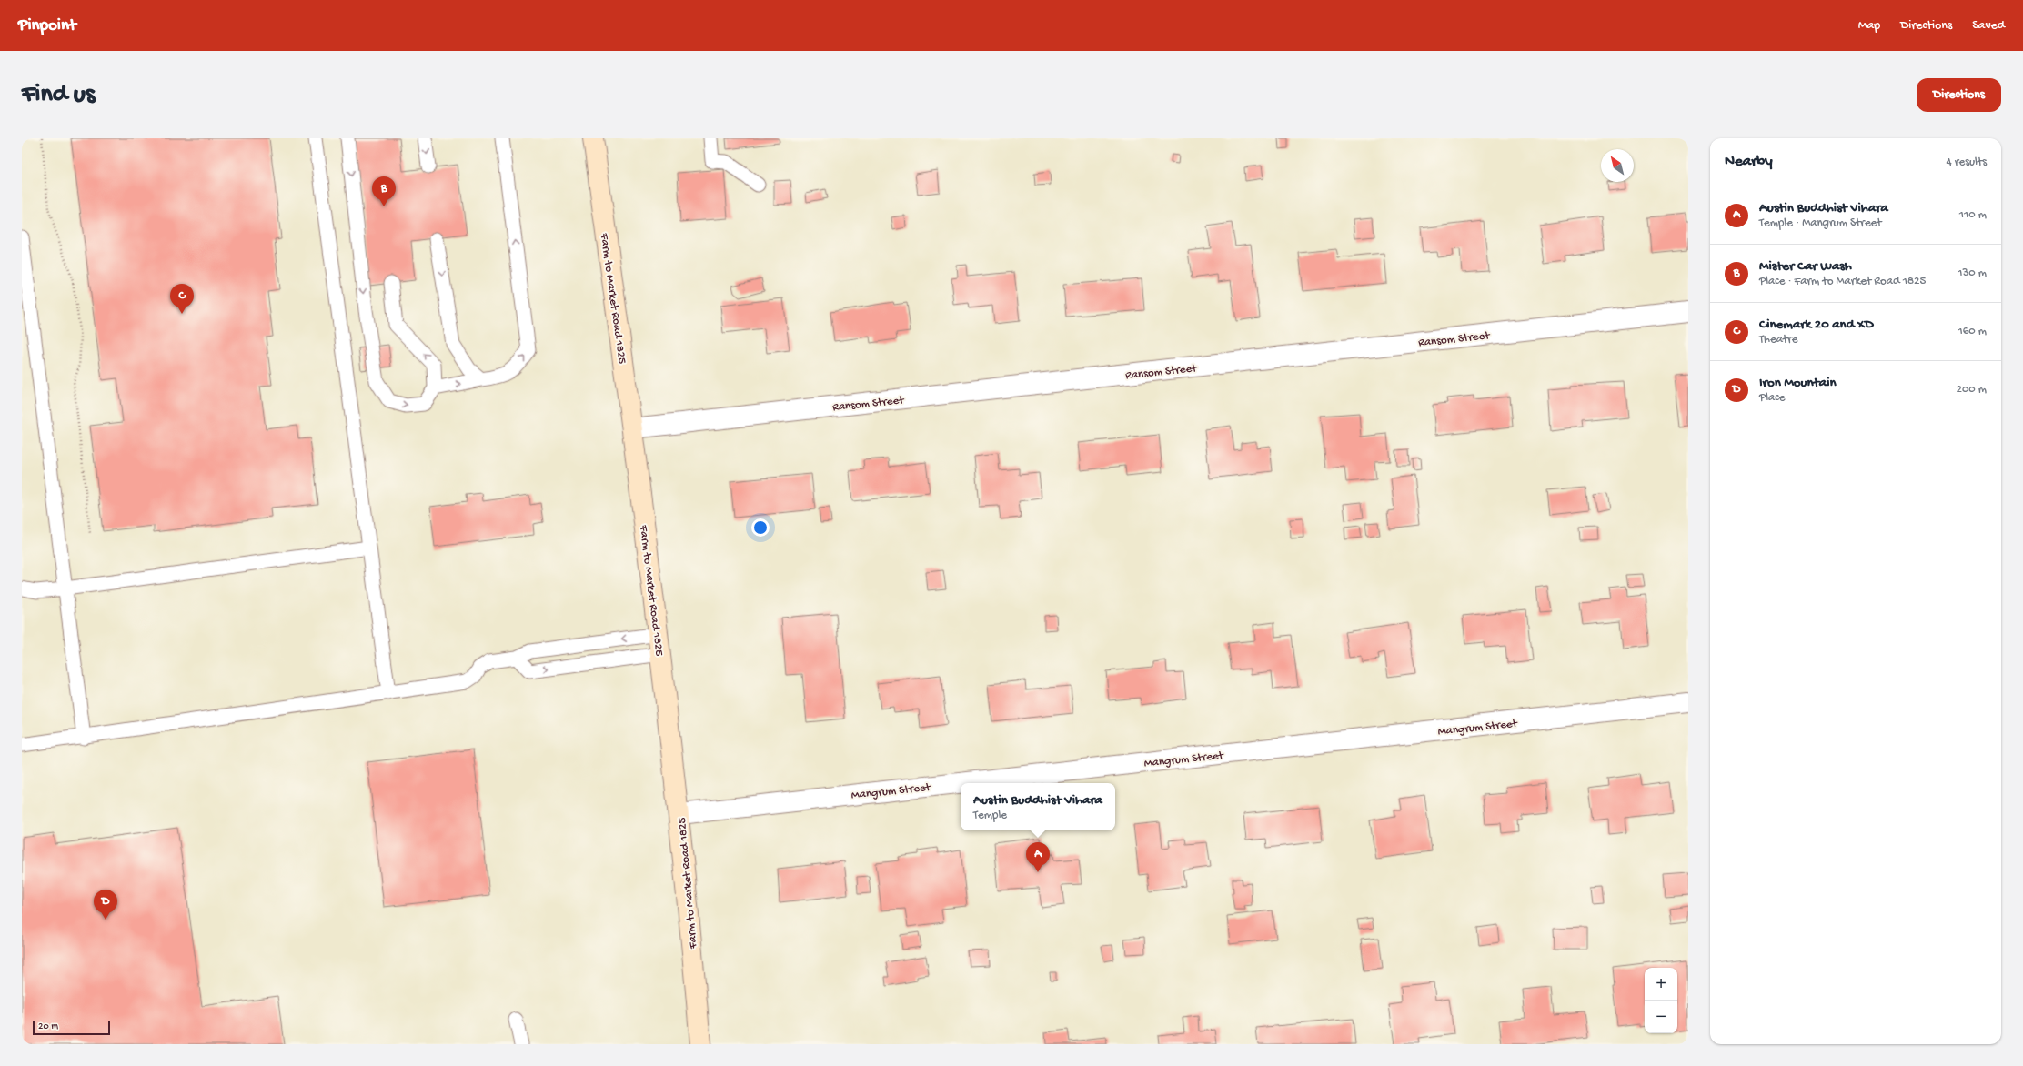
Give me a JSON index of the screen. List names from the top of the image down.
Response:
{
  "streets": {
    "main road": ["Farm to Market Road 1825"],
    "street": ["Ransom Street", "Mangrum Street"]
  },
  "crossings": [
    ["Farm to Market Road 1825", "Ransom Street"],
    ["Farm to Market Road 1825", "Mangrum Street"]
  ],
  "scale_bar": "20 m",
  "north": "top left",
  "page": {
    "header": "Pinpoint",
    "nav": ["Map", "Directions", "Saved"],
    "buttons": "Directions",
    "title": "Find us",
    "heading": ["Nearby", "4 results"],
    "pins": [
      "B",
      "C",
      "A",
      "D"
    ],
    "list": [
      {
        "mark": "A",
        "name": "Austin Buddhist Vihara",
        "note": "Temple · Mangrum Street",
        "value": "110 m"
      },
      {
        "mark": "B",
        "name": "Mister Car Wash",
        "note": "Place · Farm to Market Road 1825",
        "value": "130 m"
      },
      {
        "mark": "C",
        "name": "Cinemark 20 and XD",
        "note": "Theatre",
        "value": "160 m"
      },
      {
        "mark": "D",
        "name": "Iron Mountain",
        "note": "Place",
        "value": "200 m"
      }
    ],
    "popup": ["Austin Buddhist Vihara", "Temple"],
    "map_buttons": ["+", "−"],
    "scale": "20 m"
  }
}
